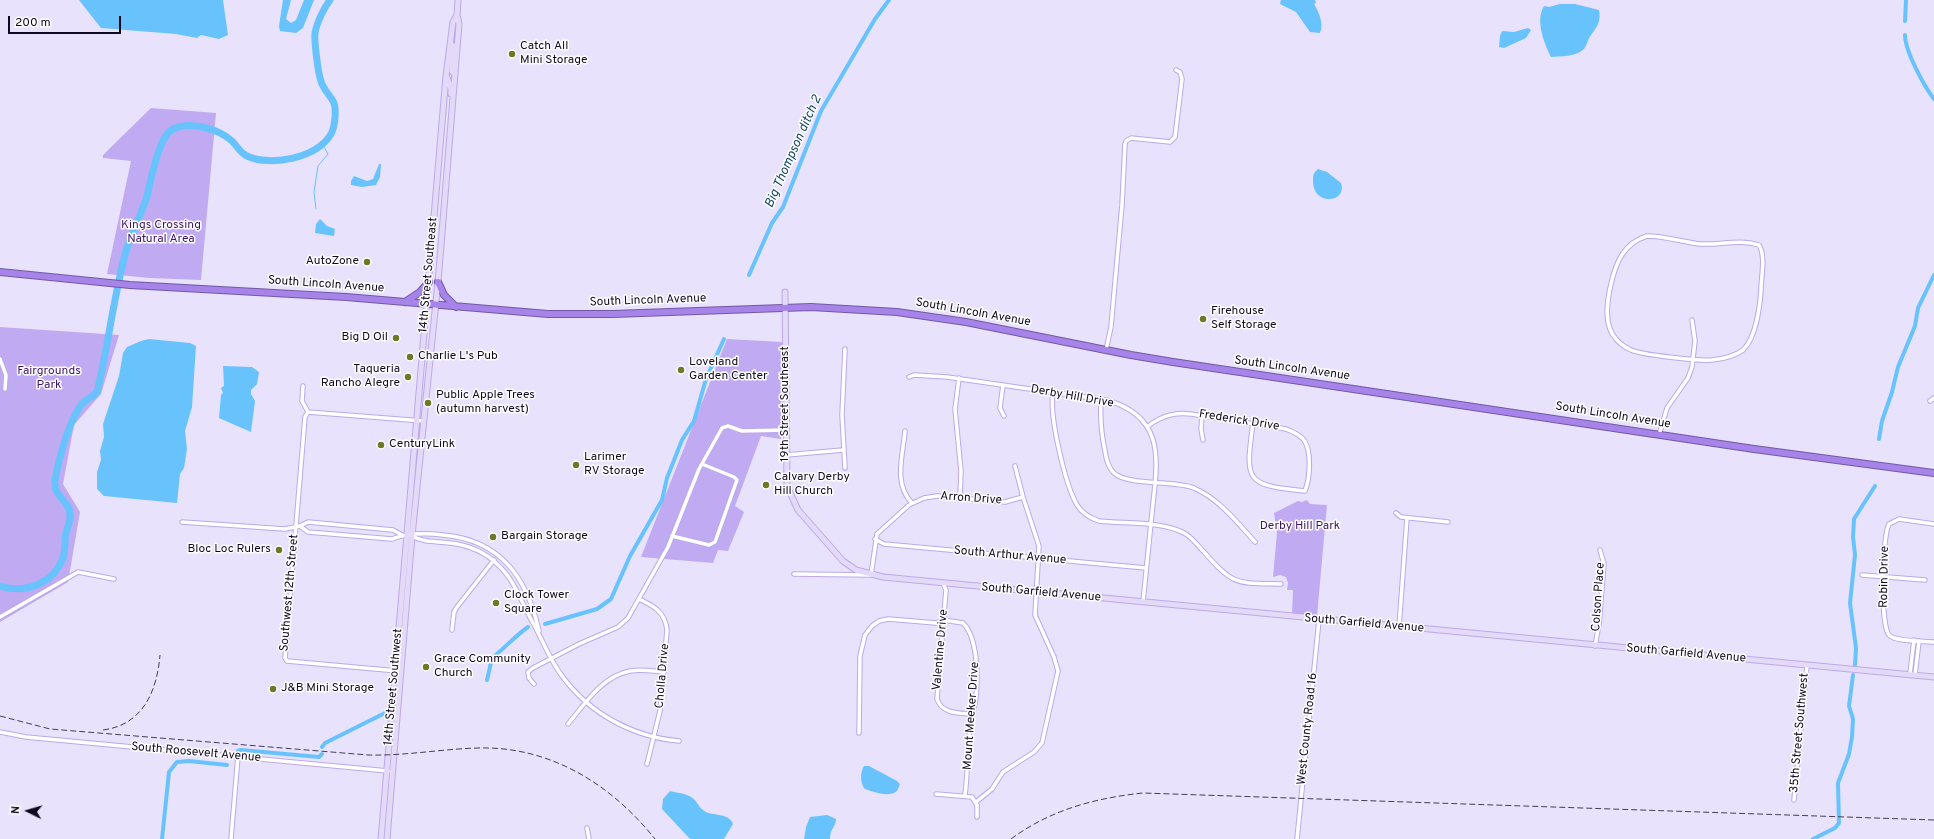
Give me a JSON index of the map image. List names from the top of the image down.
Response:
{
  "streets": {
    "highway": ["South Lincoln Avenue"],
    "main road": [
      "14th Street Southeast",
      "19th Street Southeast",
      "South Garfield Avenue",
      "14th Street Southwest"
    ],
    "street": [
      "Derby Hill Drive",
      "Frederick Drive",
      "Arron Drive",
      "South Arthur Avenue",
      "Robin Drive",
      "Southwest 12th Street",
      "Colson Place",
      "Valentine Drive",
      "Cholla Drive",
      "Mount Meeker Drive",
      "West County Road 16",
      "35th Street Southwest",
      "South Roosevelt Avenue"
    ]
  },
  "crossings": [
    ["14th Street Southeast", "South Lincoln Avenue"],
    ["14th Street Southeast", "14th Street Southwest"],
    ["South Lincoln Avenue", "19th Street Southeast"],
    ["Derby Hill Drive", "Frederick Drive"],
    ["Derby Hill Drive", "South Arthur Avenue"],
    ["Derby Hill Drive", "South Garfield Avenue"],
    ["19th Street Southeast", "South Garfield Avenue"],
    ["Arron Drive", "South Arthur Avenue"],
    ["Southwest 12th Street", "14th Street Southwest"],
    ["South Garfield Avenue", "Colson Place"],
    ["South Garfield Avenue", "Valentine Drive"],
    ["South Garfield Avenue", "West County Road 16"],
    ["South Garfield Avenue", "35th Street Southwest"],
    ["Valentine Drive", "Mount Meeker Drive"],
    ["14th Street Southwest", "South Roosevelt Avenue"]
  ],
  "water": ["Big Thompson ditch 2"],
  "parks": ["Kings Crossing Natural Area", "Fairgrounds Park", "Derby Hill Park"],
  "places": [
    "Catch All Mini Storage",
    "AutoZone",
    "Firehouse Self Storage",
    "Big D Oil",
    "Charlie L's Pub",
    "Loveland Garden Center",
    "Taqueria Rancho Alegre",
    "Public Apple Trees (autumn harvest)",
    "CenturyLink",
    "Larimer RV Storage",
    "Calvary Derby Hill Church",
    "Bargain Storage",
    "Bloc Loc Rulers",
    "Clock Tower Square",
    "Grace Community Church",
    "J&B Mini Storage"
  ],
  "scale_bar": "200 m",
  "north": "left"
}
